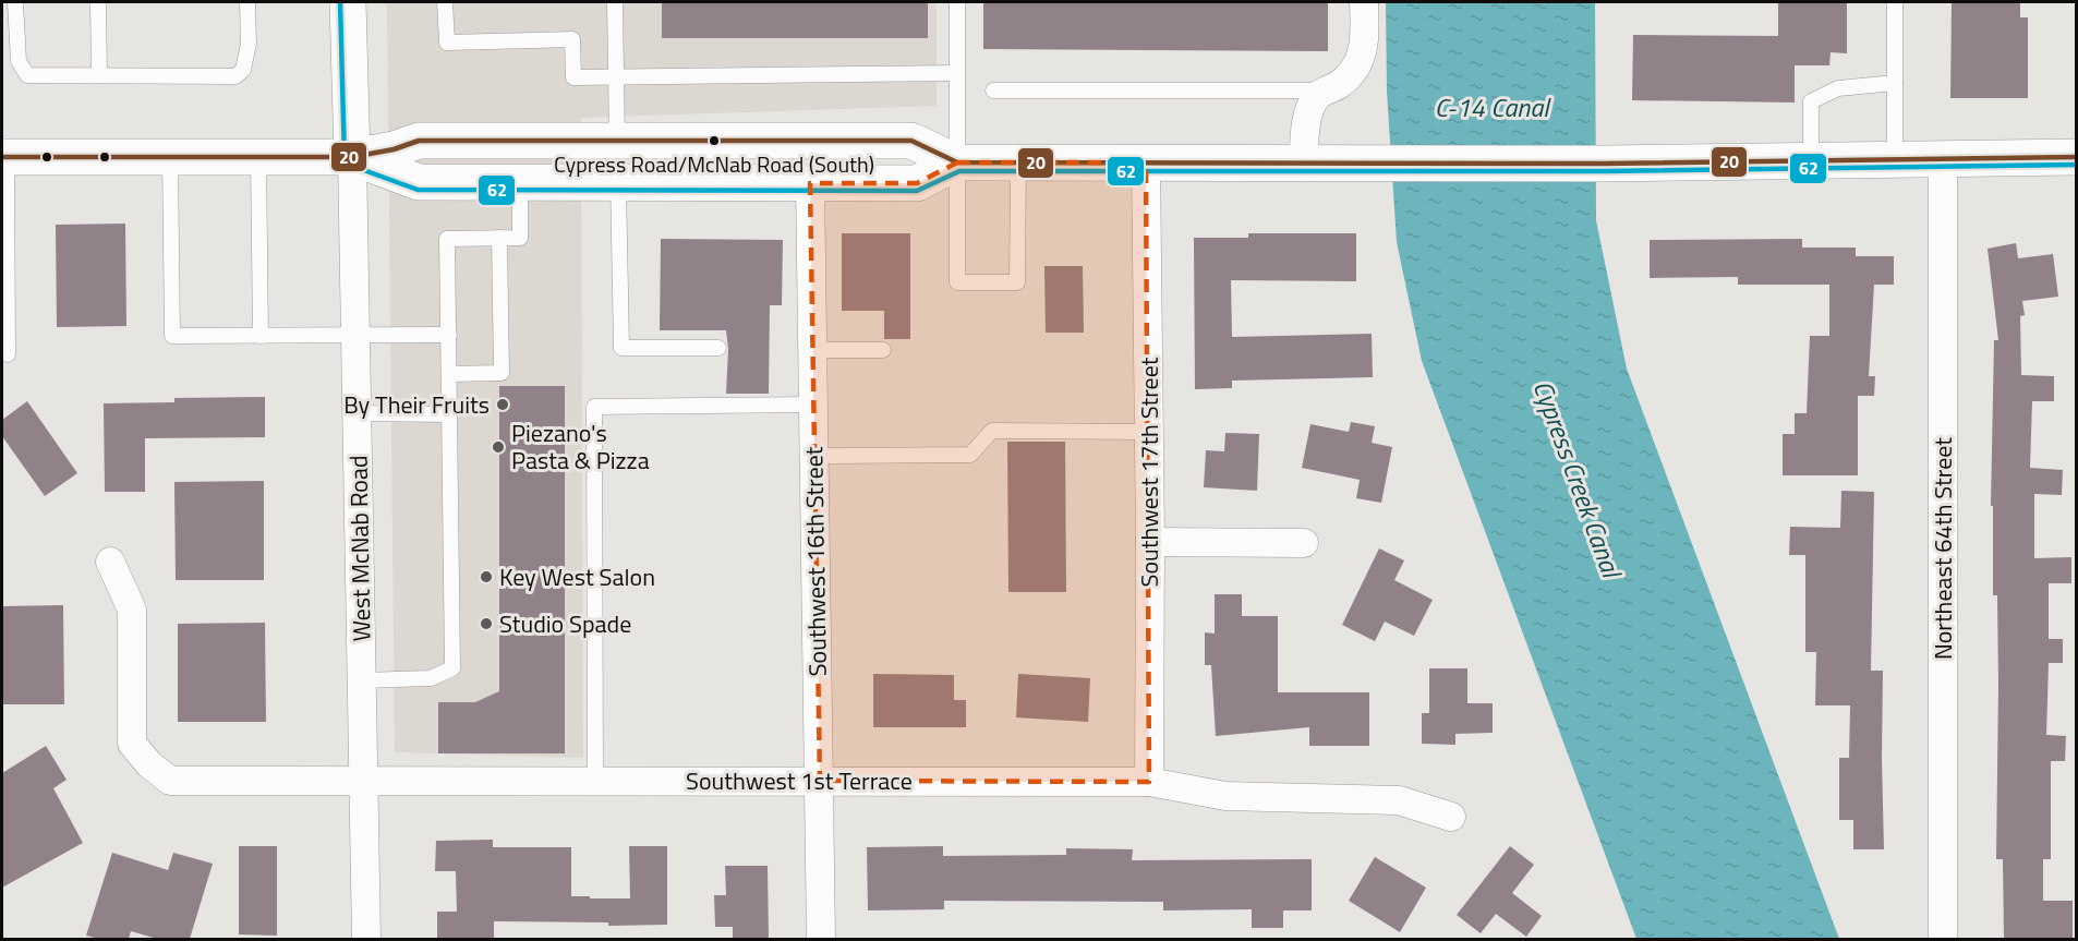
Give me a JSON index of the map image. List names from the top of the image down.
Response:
{
  "streets": {
    "street": [
      "Southwest 17th Street",
      "West McNab Road",
      "Northeast 64th Street",
      "Southwest 16th Street",
      "Southwest 1st Terrace"
    ]
  },
  "crossings": [
    ["Southwest 17th Street", "Southwest 1st Terrace"],
    ["West McNab Road", "Southwest 1st Terrace"],
    ["Southwest 16th Street", "Southwest 1st Terrace"]
  ],
  "water": ["C-14 Canal", "Cypress Creek Canal"],
  "places": [
    "Cypress Road/McNab Road (South)",
    "By Their Fruits",
    "Piezano's Pasta & Pizza",
    "Key West Salon",
    "Studio Spade"
  ],
  "lines": ["transit line 62", "transit line 20"]
}
